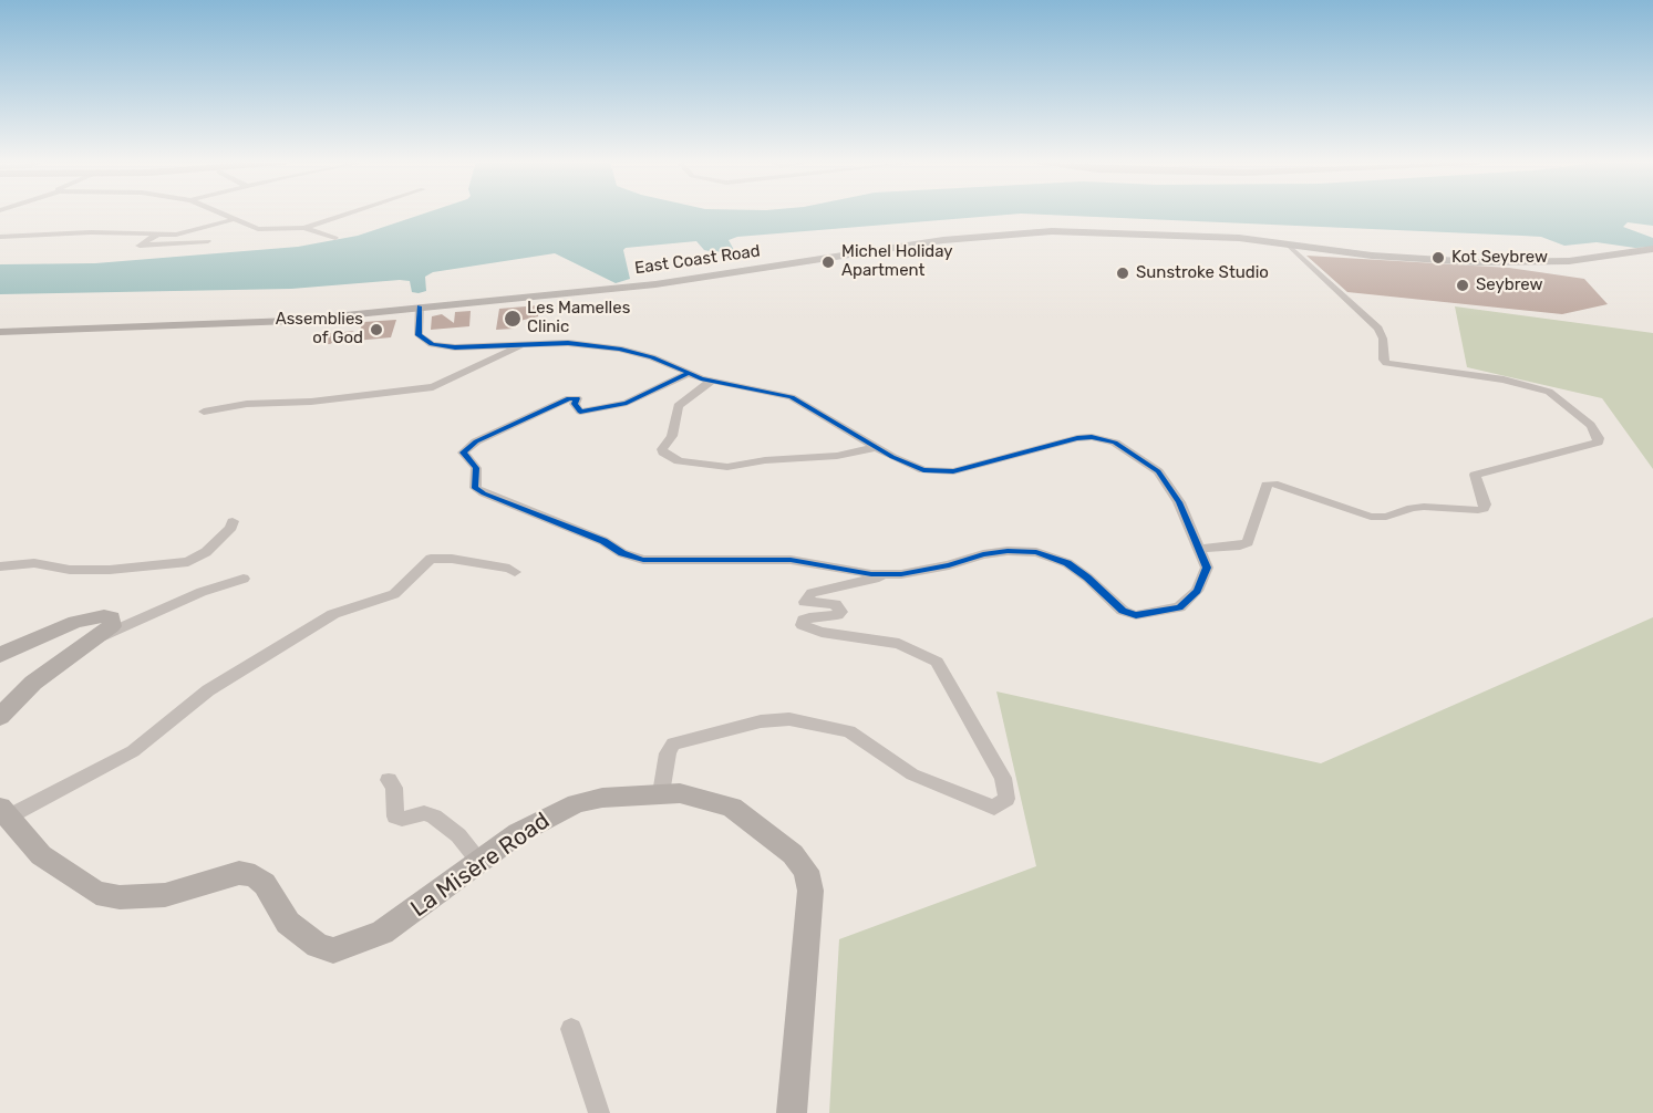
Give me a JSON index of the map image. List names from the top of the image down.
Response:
{
  "streets": {
    "main road": ["East Coast Road", "La Misère Road"]
  },
  "places": [
    "Kot Seybrew",
    "Michel Holiday Apartment",
    "Sunstroke Studio",
    "Seybrew",
    "Les Mamelles Clinic",
    "Assemblies of God"
  ]
}
